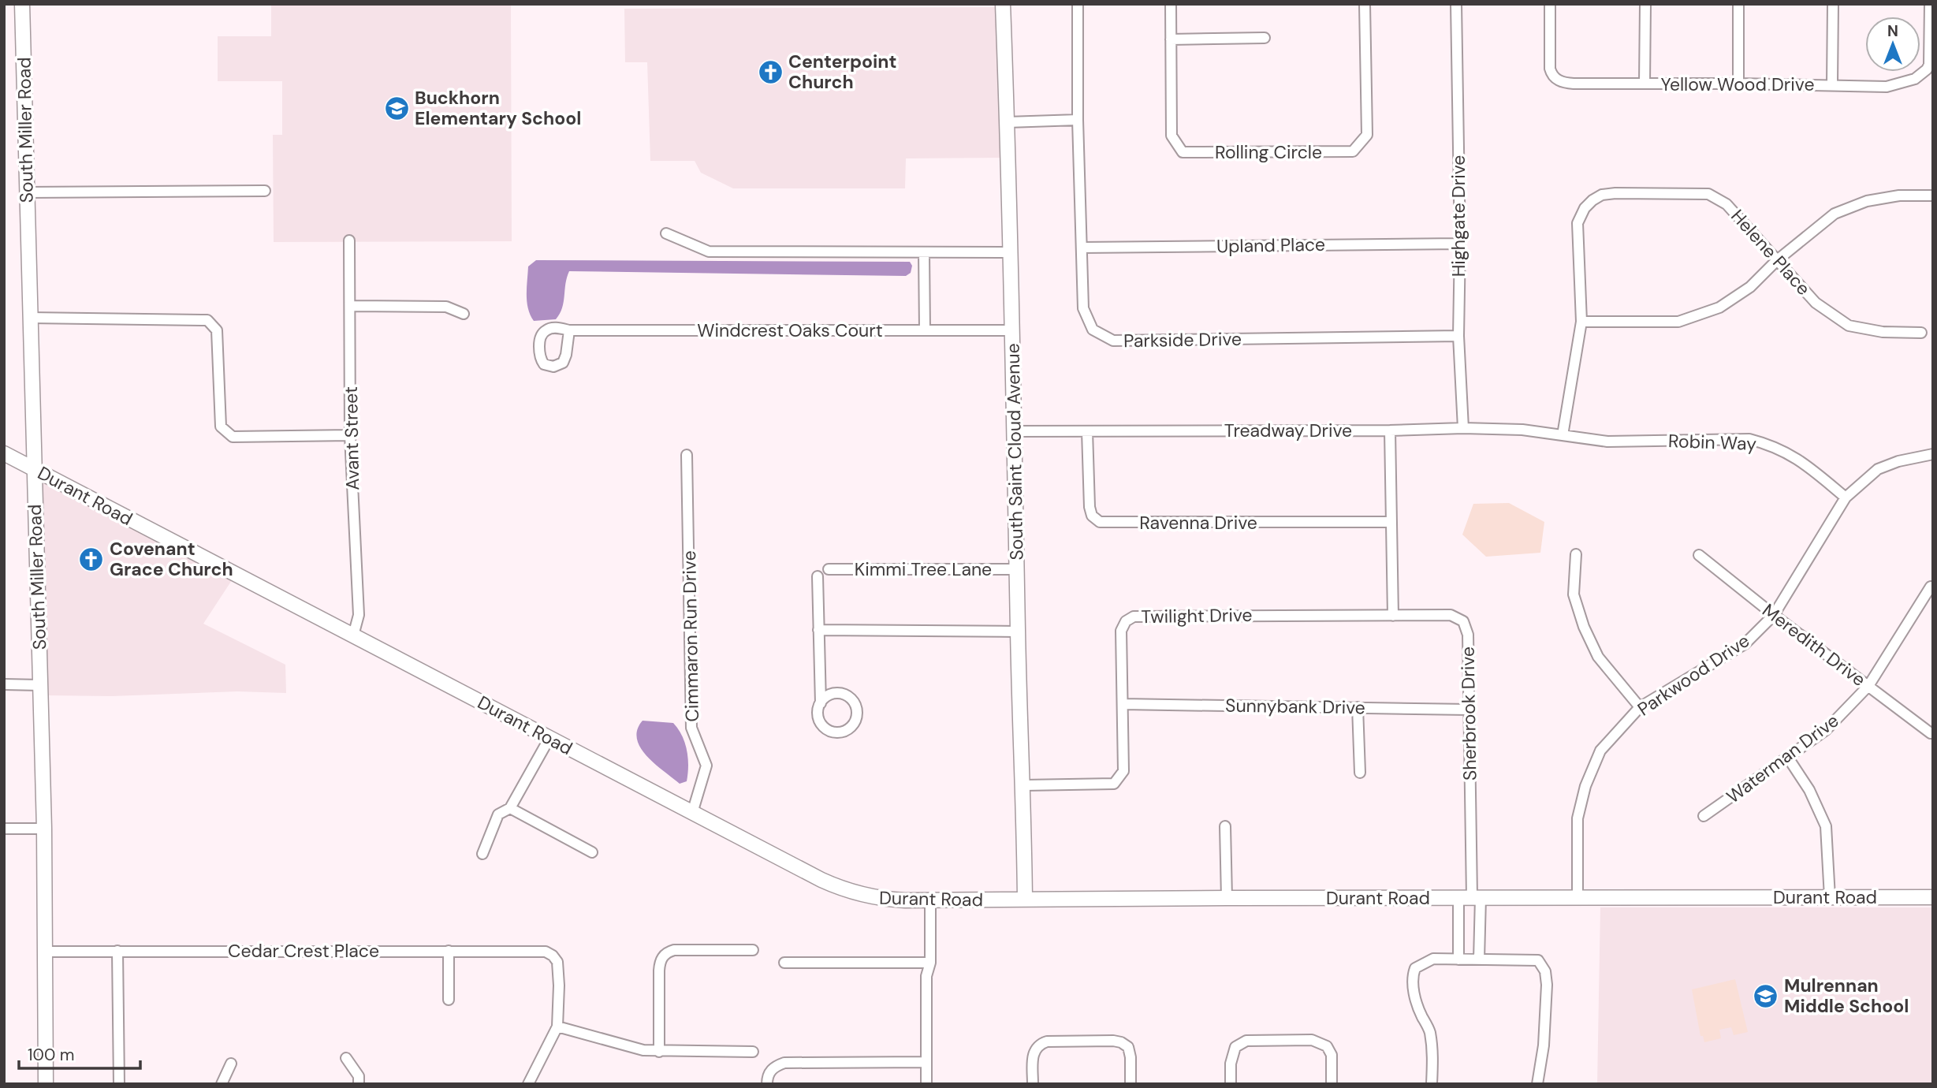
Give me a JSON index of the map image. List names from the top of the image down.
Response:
{
  "streets": {
    "street": [
      "Yellow Wood Drive",
      "South Miller Road",
      "Rolling Circle",
      "Highgate Drive",
      "Upland Place",
      "Helene Place",
      "Windcrest Oaks Court",
      "Parkside Drive",
      "Treadway Drive",
      "Avant Street",
      "Robin Way",
      "South Saint Cloud Avenue",
      "Durant Road",
      "Ravenna Drive",
      "Kimmi Tree Lane",
      "Twilight Drive",
      "Cimmaron Run Drive",
      "Meredith Drive",
      "Parkwood Drive",
      "Sunnybank Drive",
      "Sherbrook Drive",
      "Waterman Drive",
      "Cedar Crest Place"
    ]
  },
  "crossings": [
    ["South Miller Road", "Durant Road"],
    ["South Miller Road", "Cedar Crest Place"],
    ["Highgate Drive", "Upland Place"],
    ["Highgate Drive", "Parkside Drive"],
    ["Highgate Drive", "Treadway Drive"],
    ["Upland Place", "Parkside Drive"],
    ["Helene Place", "Treadway Drive"],
    ["Helene Place", "Robin Way"],
    ["Windcrest Oaks Court", "South Saint Cloud Avenue"],
    ["Treadway Drive", "Robin Way"],
    ["Treadway Drive", "South Saint Cloud Avenue"],
    ["Treadway Drive", "Ravenna Drive"],
    ["Avant Street", "Durant Road"],
    ["Robin Way", "Parkwood Drive"],
    ["South Saint Cloud Avenue", "Durant Road"],
    ["South Saint Cloud Avenue", "Kimmi Tree Lane"],
    ["South Saint Cloud Avenue", "Twilight Drive"],
    ["Durant Road", "Cimmaron Run Drive"],
    ["Durant Road", "Parkwood Drive"],
    ["Durant Road", "Sherbrook Drive"],
    ["Twilight Drive", "Sunnybank Drive"],
    ["Twilight Drive", "Sherbrook Drive"],
    ["Meredith Drive", "Parkwood Drive"],
    ["Meredith Drive", "Waterman Drive"],
    ["Sunnybank Drive", "Sherbrook Drive"]
  ],
  "places": {
    "church": ["Centerpoint Church", "Covenant Grace Church"],
    "school or university": ["Buckhorn Elementary School", "Mulrennan Middle School"]
  },
  "scale_bar": "100 m",
  "north": "top"
}
